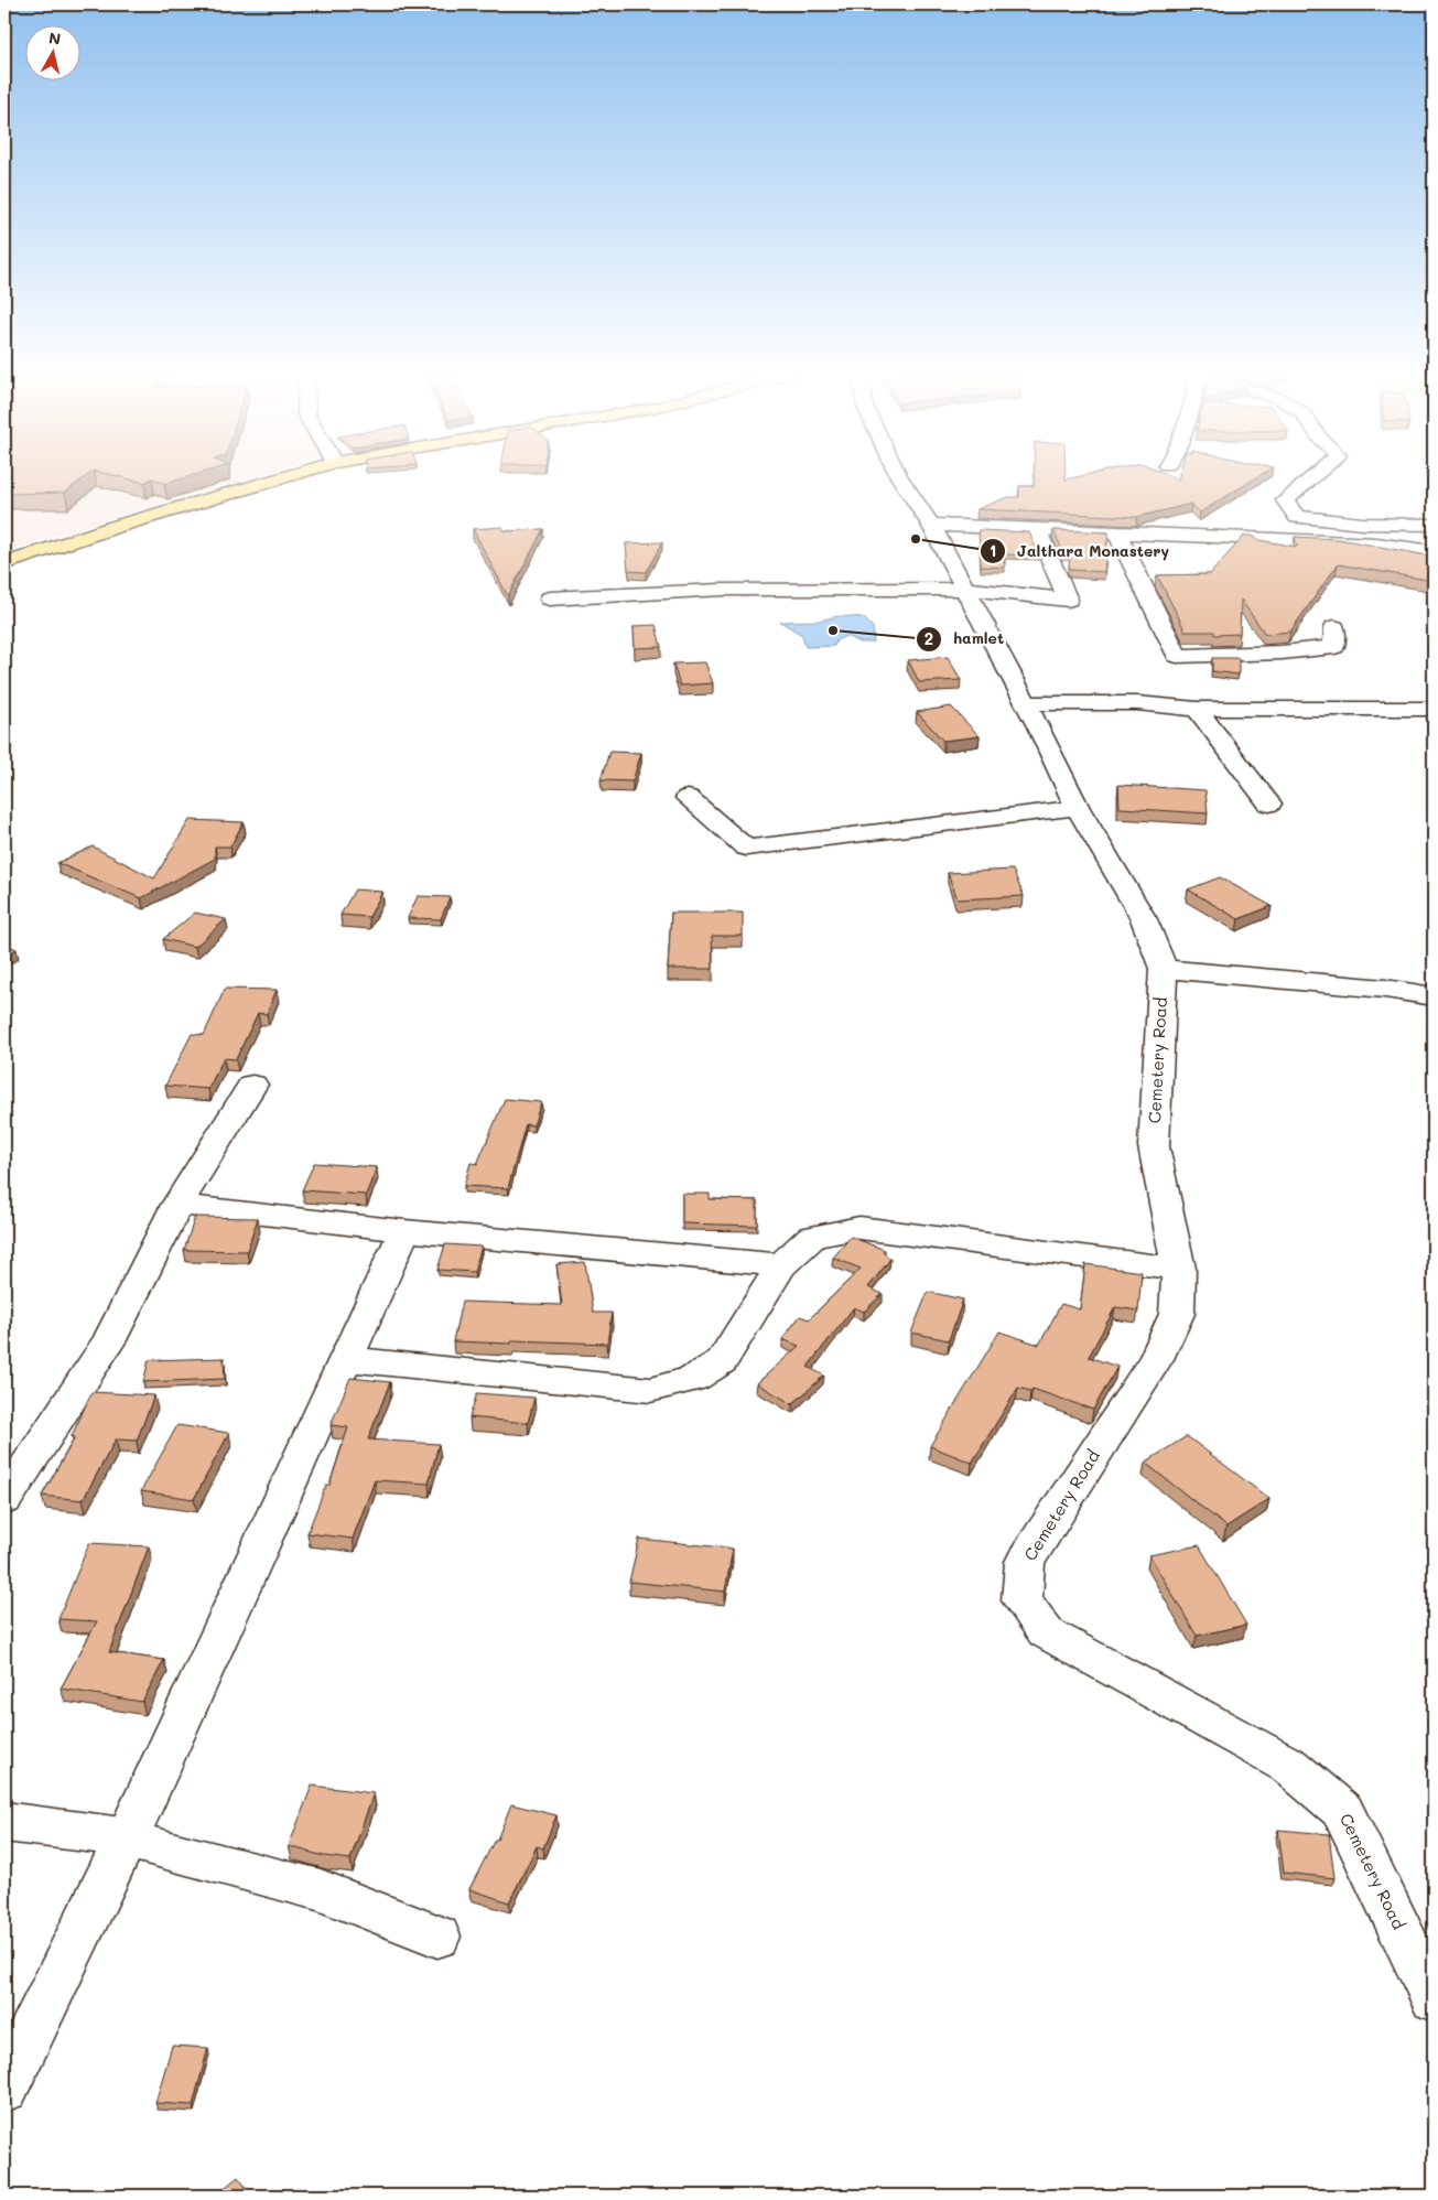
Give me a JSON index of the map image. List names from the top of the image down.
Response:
{
  "streets": {
    "street": ["Cemetery Road"]
  },
  "places": ["Jalthara Monastery", "hamlet"],
  "north": "top"
}
